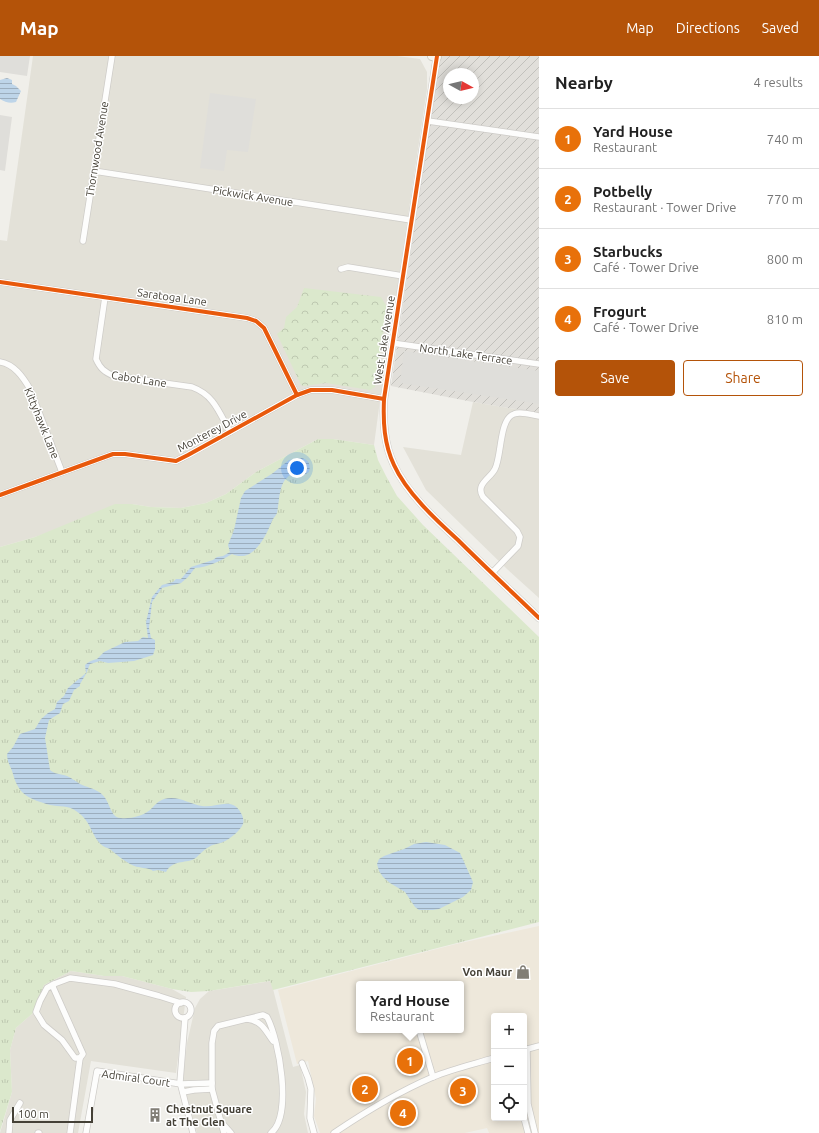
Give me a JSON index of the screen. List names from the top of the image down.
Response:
{
  "streets": {
    "street": [
      "Thornwood Avenue",
      "Pickwick Avenue",
      "Saratoga Lane",
      "West Lake Avenue",
      "North Lake Terrace",
      "Cabot Lane",
      "Kittyhawk Lane",
      "Monterey Drive",
      "Admiral Court"
    ]
  },
  "crossings": [
    ["Thornwood Avenue", "Pickwick Avenue"],
    ["Pickwick Avenue", "West Lake Avenue"],
    ["Saratoga Lane", "Cabot Lane"],
    ["Saratoga Lane", "Monterey Drive"],
    ["West Lake Avenue", "North Lake Terrace"],
    ["West Lake Avenue", "Monterey Drive"],
    ["Cabot Lane", "Monterey Drive"],
    ["Kittyhawk Lane", "Monterey Drive"]
  ],
  "places": {
    "shop": ["Von Maur"],
    "building": ["Chestnut Square at The Glen"]
  },
  "scale_bar": "100 m",
  "north": "right",
  "page": {
    "header": "Map",
    "nav": ["Map", "Directions", "Saved"],
    "heading": ["Nearby", "4 results"],
    "list": [
      {
        "mark": "1",
        "name": "Yard House",
        "note": "Restaurant",
        "value": "740 m"
      },
      {
        "mark": "2",
        "name": "Potbelly",
        "note": "Restaurant · Tower Drive",
        "value": "770 m"
      },
      {
        "mark": "3",
        "name": "Starbucks",
        "note": "Café · Tower Drive",
        "value": "800 m"
      },
      {
        "mark": "4",
        "name": "Frogurt",
        "note": "Café · Tower Drive",
        "value": "810 m"
      }
    ],
    "buttons": ["Save", "Share"],
    "popup": ["Yard House", "Restaurant"],
    "map_buttons": ["+", "−"],
    "pins": [
      "1",
      "2",
      "3",
      "4"
    ],
    "scale": "100 m"
  }
}
